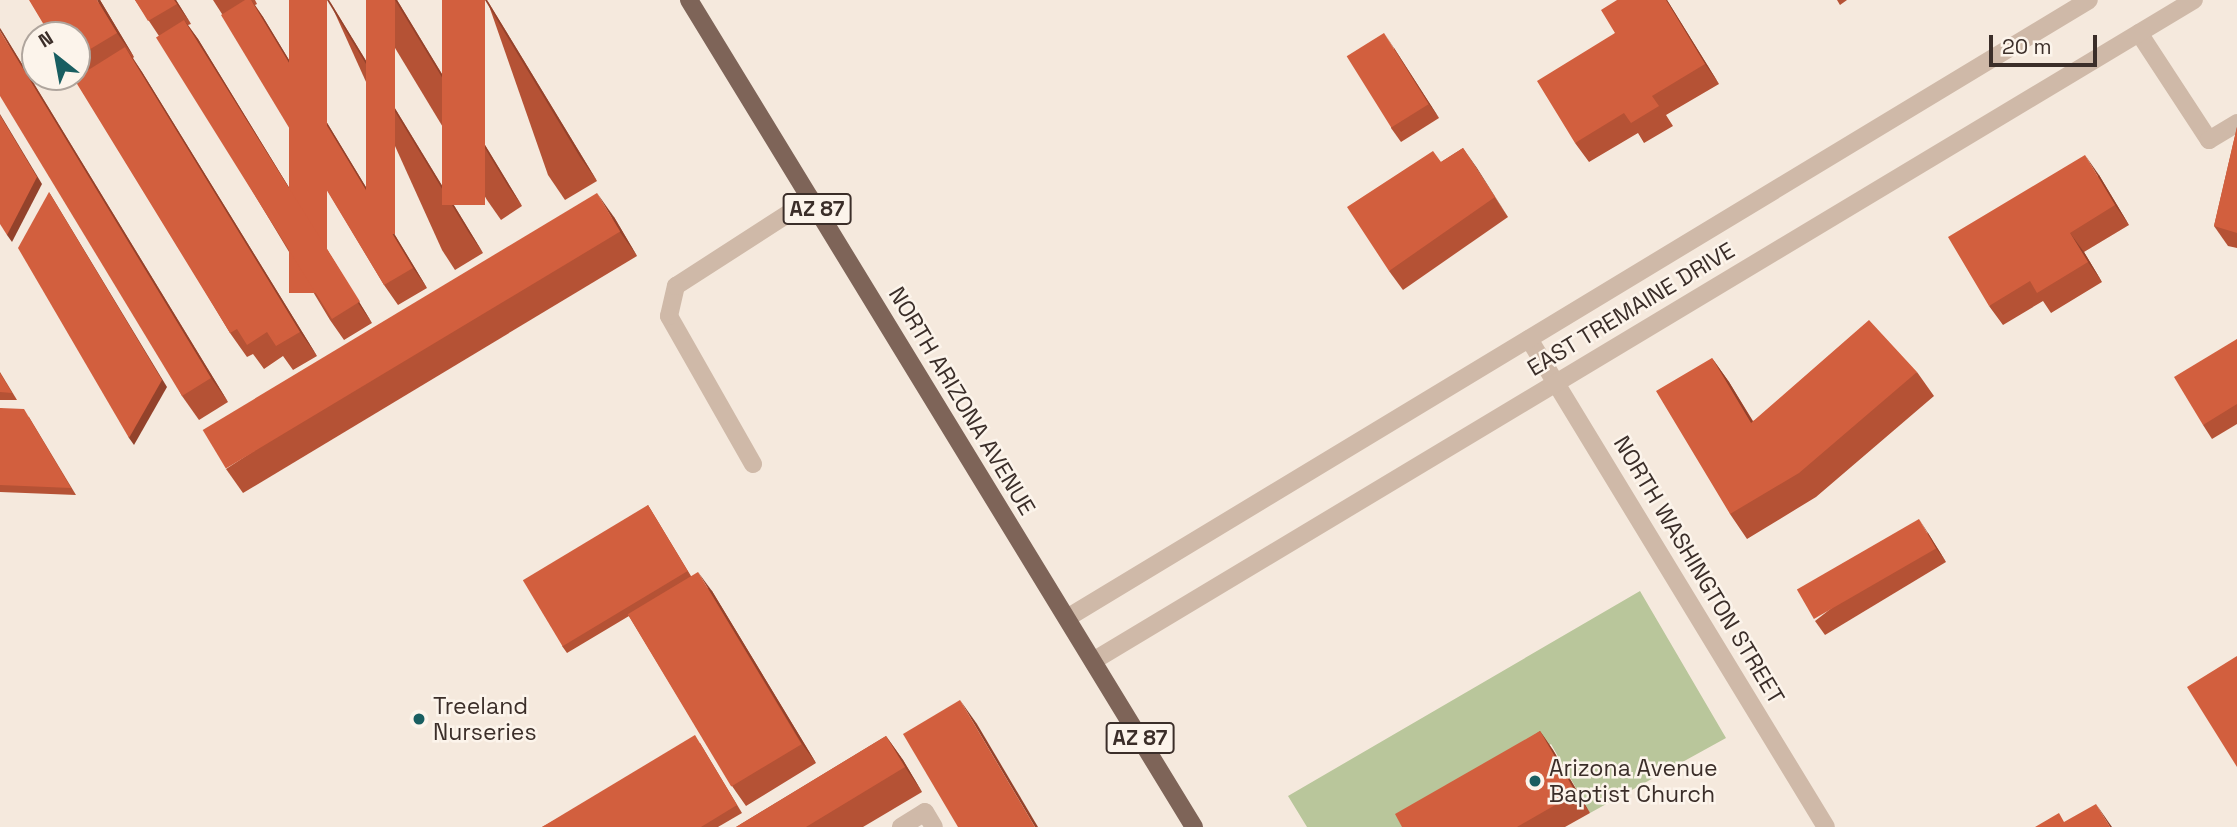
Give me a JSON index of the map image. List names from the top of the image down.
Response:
{
  "streets": {
    "main road": ["AZ 87", "NORTH ARIZONA AVENUE"],
    "street": ["EAST TREMAINE DRIVE", "NORTH WASHINGTON STREET"]
  },
  "crossings": [
    ["EAST TREMAINE DRIVE", "NORTH ARIZONA AVENUE"],
    ["EAST TREMAINE DRIVE", "NORTH WASHINGTON STREET"]
  ],
  "places": ["Treeland Nurseries", "Arizona Avenue Baptist Church"],
  "scale_bar": "20 m",
  "north": "top left"
}
